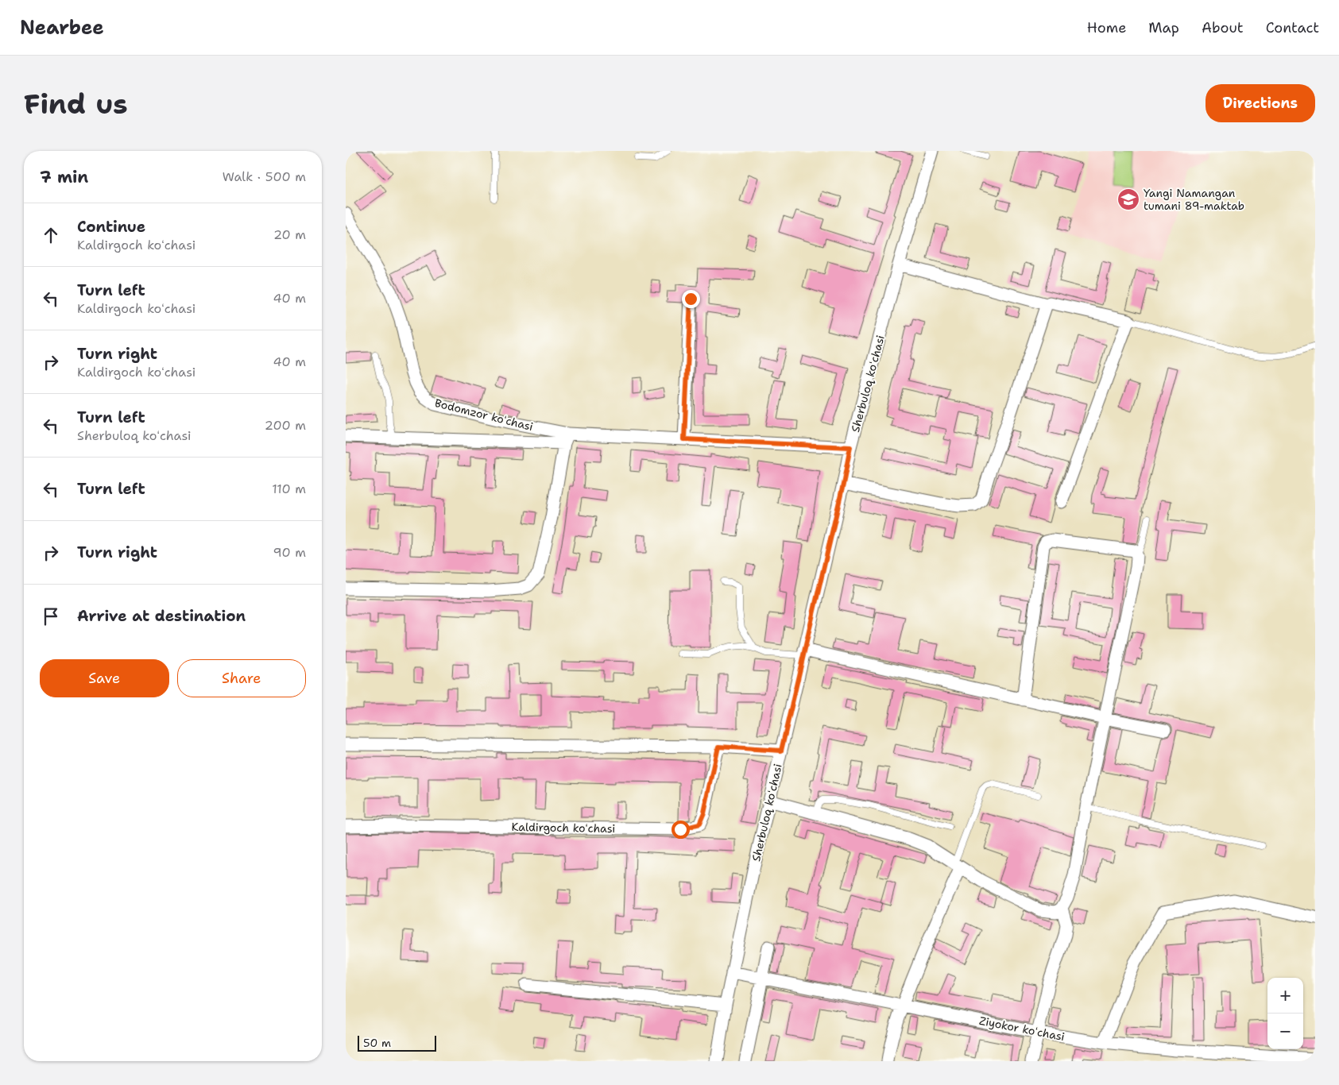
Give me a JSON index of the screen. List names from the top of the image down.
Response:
{
  "streets": {
    "street": [
      "Sherbuloq koʻchasi",
      "Bodomzor koʻchasi",
      "Kaldirgoch koʻchasi",
      "Ziyokor koʻchasi"
    ]
  },
  "crossings": [
    ["Sherbuloq koʻchasi", "Ziyokor koʻchasi"]
  ],
  "places": {
    "school or university": ["Yangi Namangan tumani 89-maktab"]
  },
  "scale_bar": "50 m",
  "page": {
    "header": "Nearbee",
    "nav": [
      "Home",
      "Map",
      "About",
      "Contact"
    ],
    "buttons": [
      "Directions",
      ["Save", "Share"]
    ],
    "title": "Find us",
    "heading": ["7 min", "Walk · 500 m"],
    "list": [
      ["Continue", "Kaldirgoch koʻchasi", "20 m"],
      ["Turn left", "Kaldirgoch koʻchasi", "40 m"],
      ["Turn right", "Kaldirgoch koʻchasi", "40 m"],
      ["Turn left", "Sherbuloq koʻchasi", "200 m"],
      ["Turn left", "110 m"],
      ["Turn right", "90 m"],
      "Arrive at destination"
    ],
    "map_buttons": ["+", "−"],
    "scale": "50 m"
  }
}
